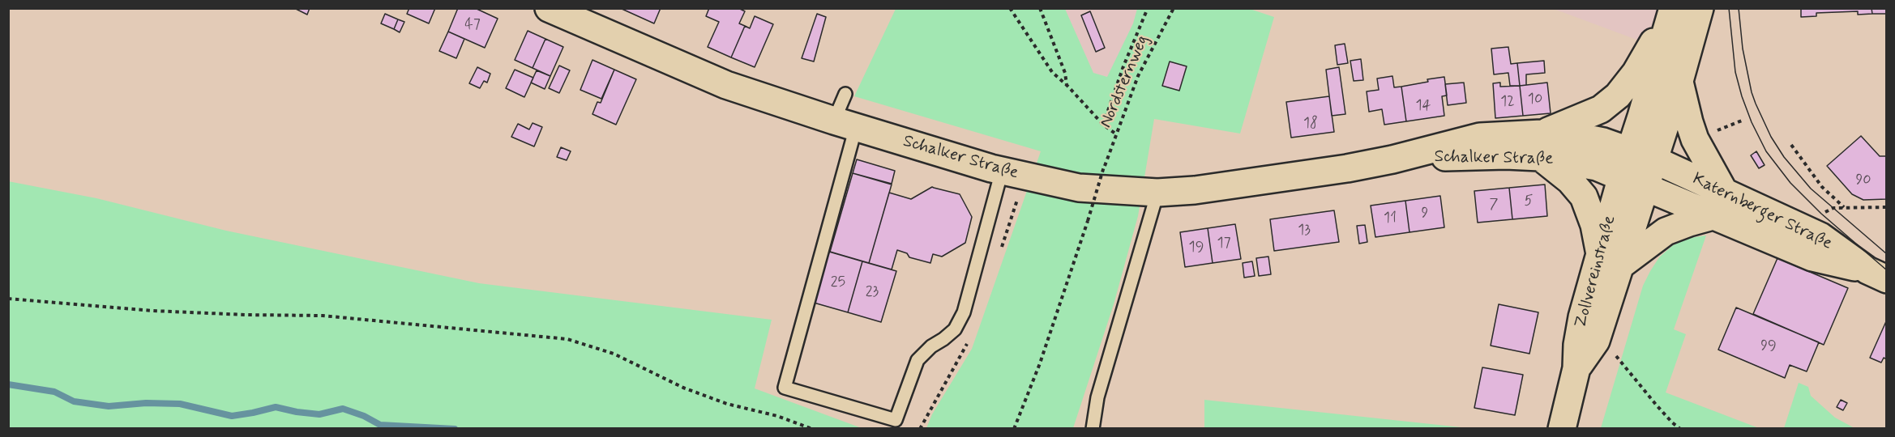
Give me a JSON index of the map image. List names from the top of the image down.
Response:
{
  "streets": {
    "main road": ["Schalker Straße", "Katernberger Straße", "Zollvereinstraße"],
    "path": ["Nordsternweg"]
  },
  "crossings": [
    ["Schalker Straße", "Katernberger Straße"],
    ["Schalker Straße", "Zollvereinstraße"],
    ["Katernberger Straße", "Zollvereinstraße"]
  ],
  "house_numbers": [
    "47",
    "10",
    "12",
    "14",
    "18",
    "90",
    "5",
    "7",
    "9",
    "11",
    "13",
    "17",
    "19",
    "25",
    "23",
    "99"
  ]
}
